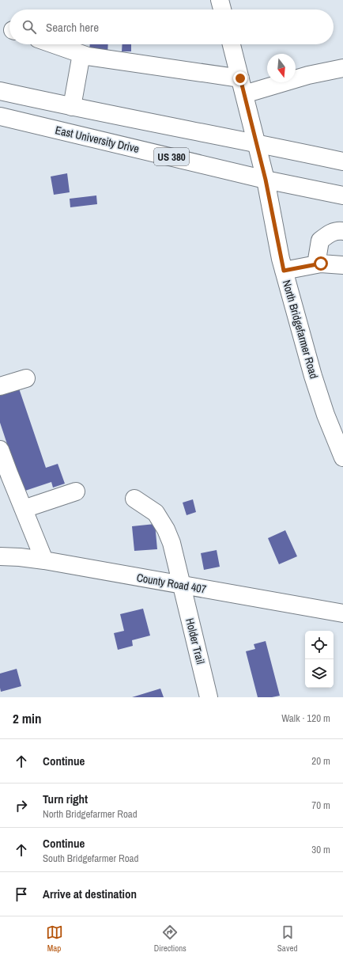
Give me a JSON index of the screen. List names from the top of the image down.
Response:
{
  "streets": {
    "main road": [
      "East University Drive",
      "US 380",
      "North Bridgefarmer Road",
      "County Road 407",
      "Holder Trail"
    ]
  },
  "crossings": [
    ["East University Drive", "North Bridgefarmer Road"],
    ["County Road 407", "Holder Trail"]
  ],
  "north": "bottom",
  "page": {
    "search": "Search here",
    "heading": ["2 min", "Walk · 120 m"],
    "list": [
      ["Continue", "20 m"],
      ["Turn right", "North Bridgefarmer Road", "70 m"],
      ["Continue", "South Bridgefarmer Road", "30 m"],
      "Arrive at destination"
    ],
    "nav": ["Map", "Directions", "Saved"]
  }
}
